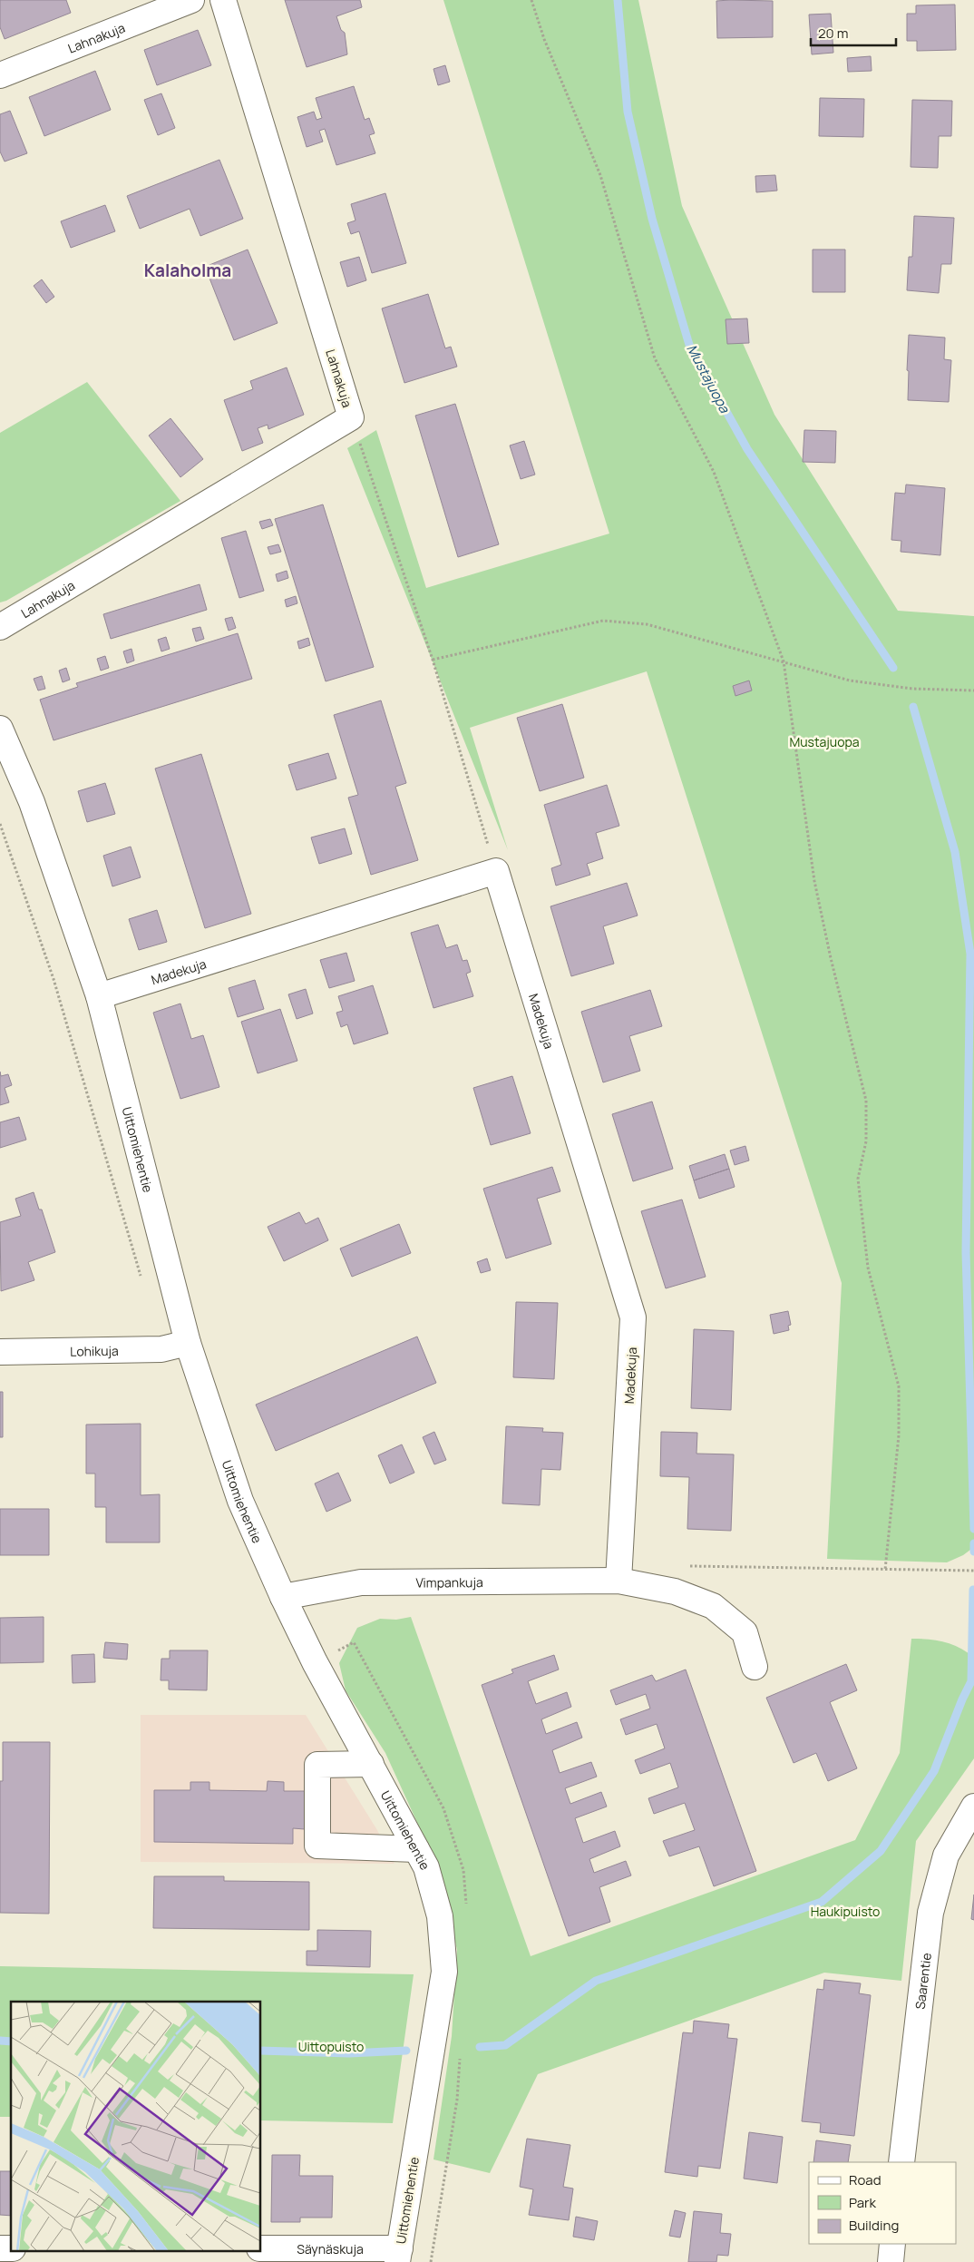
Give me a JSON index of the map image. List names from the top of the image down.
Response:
{
  "streets": {
    "street": [
      "Lahnakuja",
      "Madekuja",
      "Uittomiehentie",
      "Lohikuja",
      "Vimpankuja",
      "Saarentie",
      "Säynäskuja"
    ]
  },
  "crossings": [
    ["Madekuja", "Uittomiehentie"],
    ["Madekuja", "Vimpankuja"],
    ["Uittomiehentie", "Lohikuja"],
    ["Uittomiehentie", "Vimpankuja"],
    ["Uittomiehentie", "Säynäskuja"]
  ],
  "districts": ["Kalaholma"],
  "water": ["Mustajuopa"],
  "parks": ["Mustajuopa", "Haukipuisto", "Uittopuisto"],
  "legend": ["Road", "Park", "Building"],
  "scale_bar": "20 m"
}
